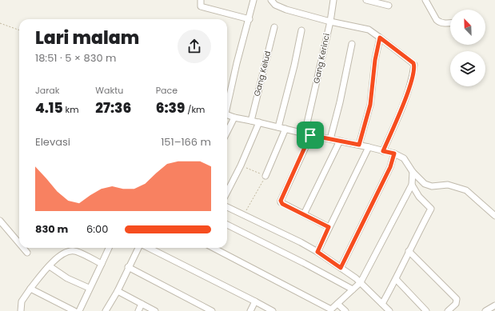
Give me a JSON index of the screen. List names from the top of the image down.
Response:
{
  "streets": {
    "street": ["Gang Kerinci", "Gang Kelud"]
  },
  "north": "top left",
  "page": {
    "heading": ["Lari malam", "18:51 · 5 × 830 m"],
    "stats": [
      ["Jarak", "4.15 km"],
      ["Waktu", "27:36"],
      ["Pace", "6:39 /km"]
    ],
    "chart": ["Elevasi", "151–166 m"],
    "list": [
      {
        "name": "830 m",
        "note": "6:00"
      }
    ]
  }
}
